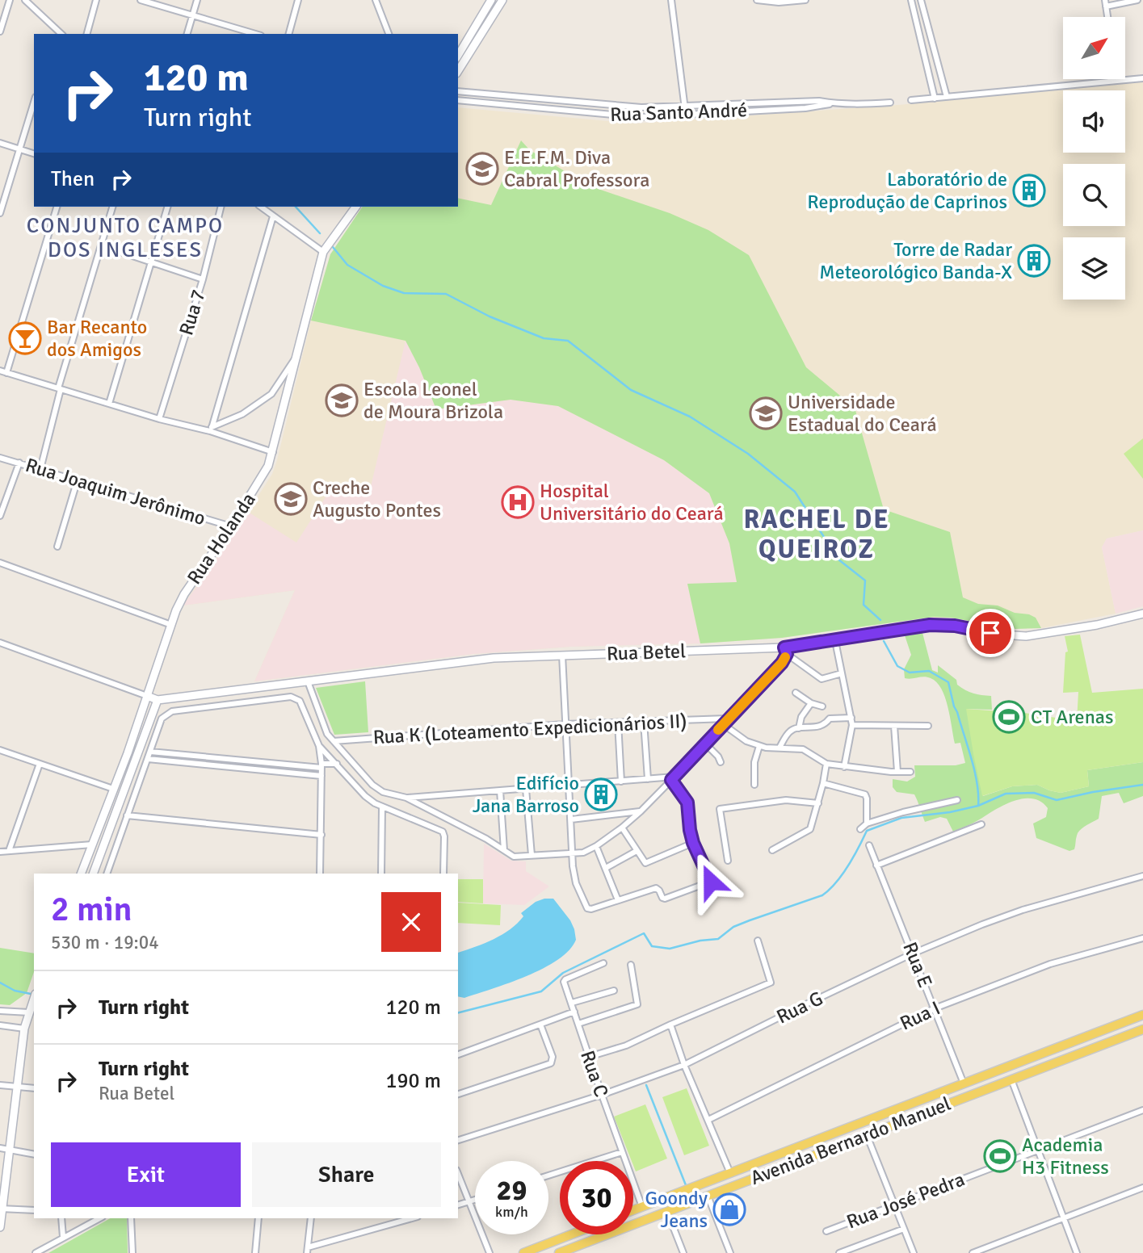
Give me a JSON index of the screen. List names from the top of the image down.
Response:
{
  "streets": {
    "main road": ["Avenida Bernardo Manuel"],
    "street": [
      "Rua Santo André",
      "Rua 7",
      "Rua Joaquim Jerônimo",
      "Rua Holanda",
      "Rua Betel",
      "Rua K (Loteamento Expedicionários II)",
      "Rua E",
      "Rua G",
      "Rua I",
      "Rua C",
      "Rua José Pedra"
    ]
  },
  "crossings": [
    ["Rua Joaquim Jerônimo", "Rua Holanda"],
    ["Rua Holanda", "Rua Betel"],
    ["Rua E", "Rua G"],
    ["Rua E", "Rua I"],
    ["Rua E", "Avenida Bernardo Manuel"],
    ["Rua G", "Rua C"],
    ["Rua C", "Avenida Bernardo Manuel"]
  ],
  "districts": ["CONJUNTO CAMPO DOS INGLESES", "RACHEL DE QUEIROZ"],
  "places": {
    "school or university": [
      "E.E.F.M. Diva Cabral Professora",
      "Escola Leonel de Moura Brizola",
      "Universidade Estadual do Ceará",
      "Creche Augusto Pontes"
    ],
    "building": ["Laboratório de Reprodução de Caprinos", "Torre de Radar Meteorológico Banda-X", "Edifício Jana Barroso"],
    "bar": ["Bar Recanto dos Amigos"],
    "hospital": ["Hospital Universitário do Ceará"],
    "sports": ["CT Arenas", "Academia H3 Fitness"],
    "shop": ["Goondy Jeans"]
  },
  "north": "top right",
  "page": {
    "turn": ["120 m", "Turn right"],
    "then": "Then",
    "heading": ["2 min", "530 m · 19:04"],
    "list": [
      {
        "name": "Turn right",
        "value": "120 m"
      },
      {
        "name": "Turn right",
        "note": "Rua Betel",
        "value": "190 m"
      }
    ],
    "buttons": ["Exit", "Share"],
    "speed": "29 km/h",
    "limit": "30"
  }
}
